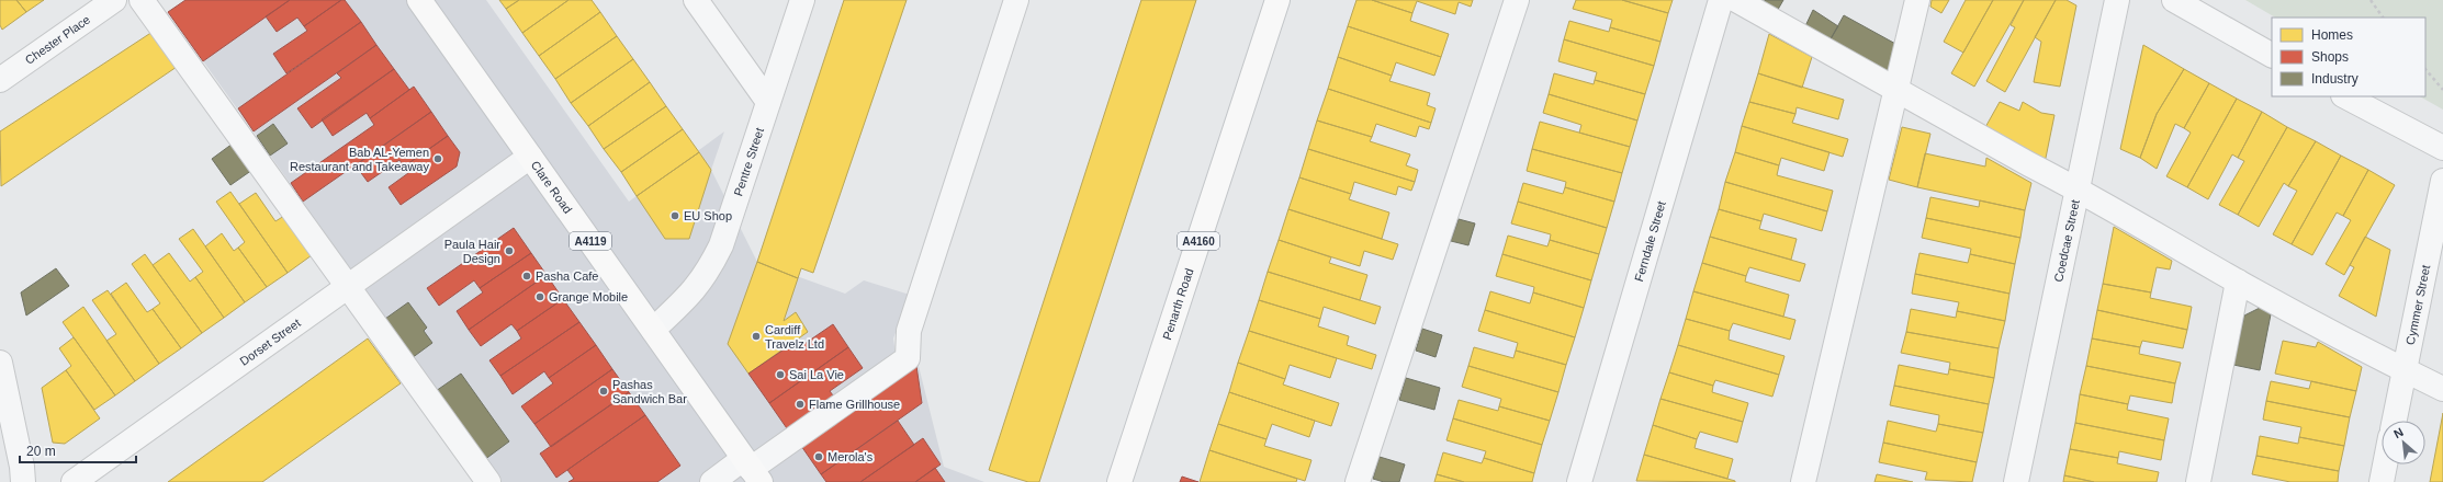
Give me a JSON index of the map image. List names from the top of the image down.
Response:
{
  "streets": {
    "main road": [
      "Clare Road",
      "A4119",
      "A4160",
      "Penarth Road"
    ],
    "street": [
      "Chester Place",
      "Pentre Street",
      "Ferndale Street",
      "Coedcae Street",
      "Cymmer Street",
      "Dorset Street"
    ]
  },
  "crossings": [
    ["Pentre Street", "Clare Road"],
    ["Clare Road", "Dorset Street"]
  ],
  "places": [
    "Bab AL-Yemen Restaurant and Takeaway",
    "EU Shop",
    "Paula Hair Design",
    "Pasha Cafe",
    "Grange Mobile",
    "Cardiff Travelz Ltd",
    "Sai La Vie",
    "Pashas Sandwich Bar",
    "Flame Grillhouse",
    "Merola's"
  ],
  "legend": ["Homes", "Shops", "Industry"],
  "scale_bar": "20 m",
  "north": "top left"
}
